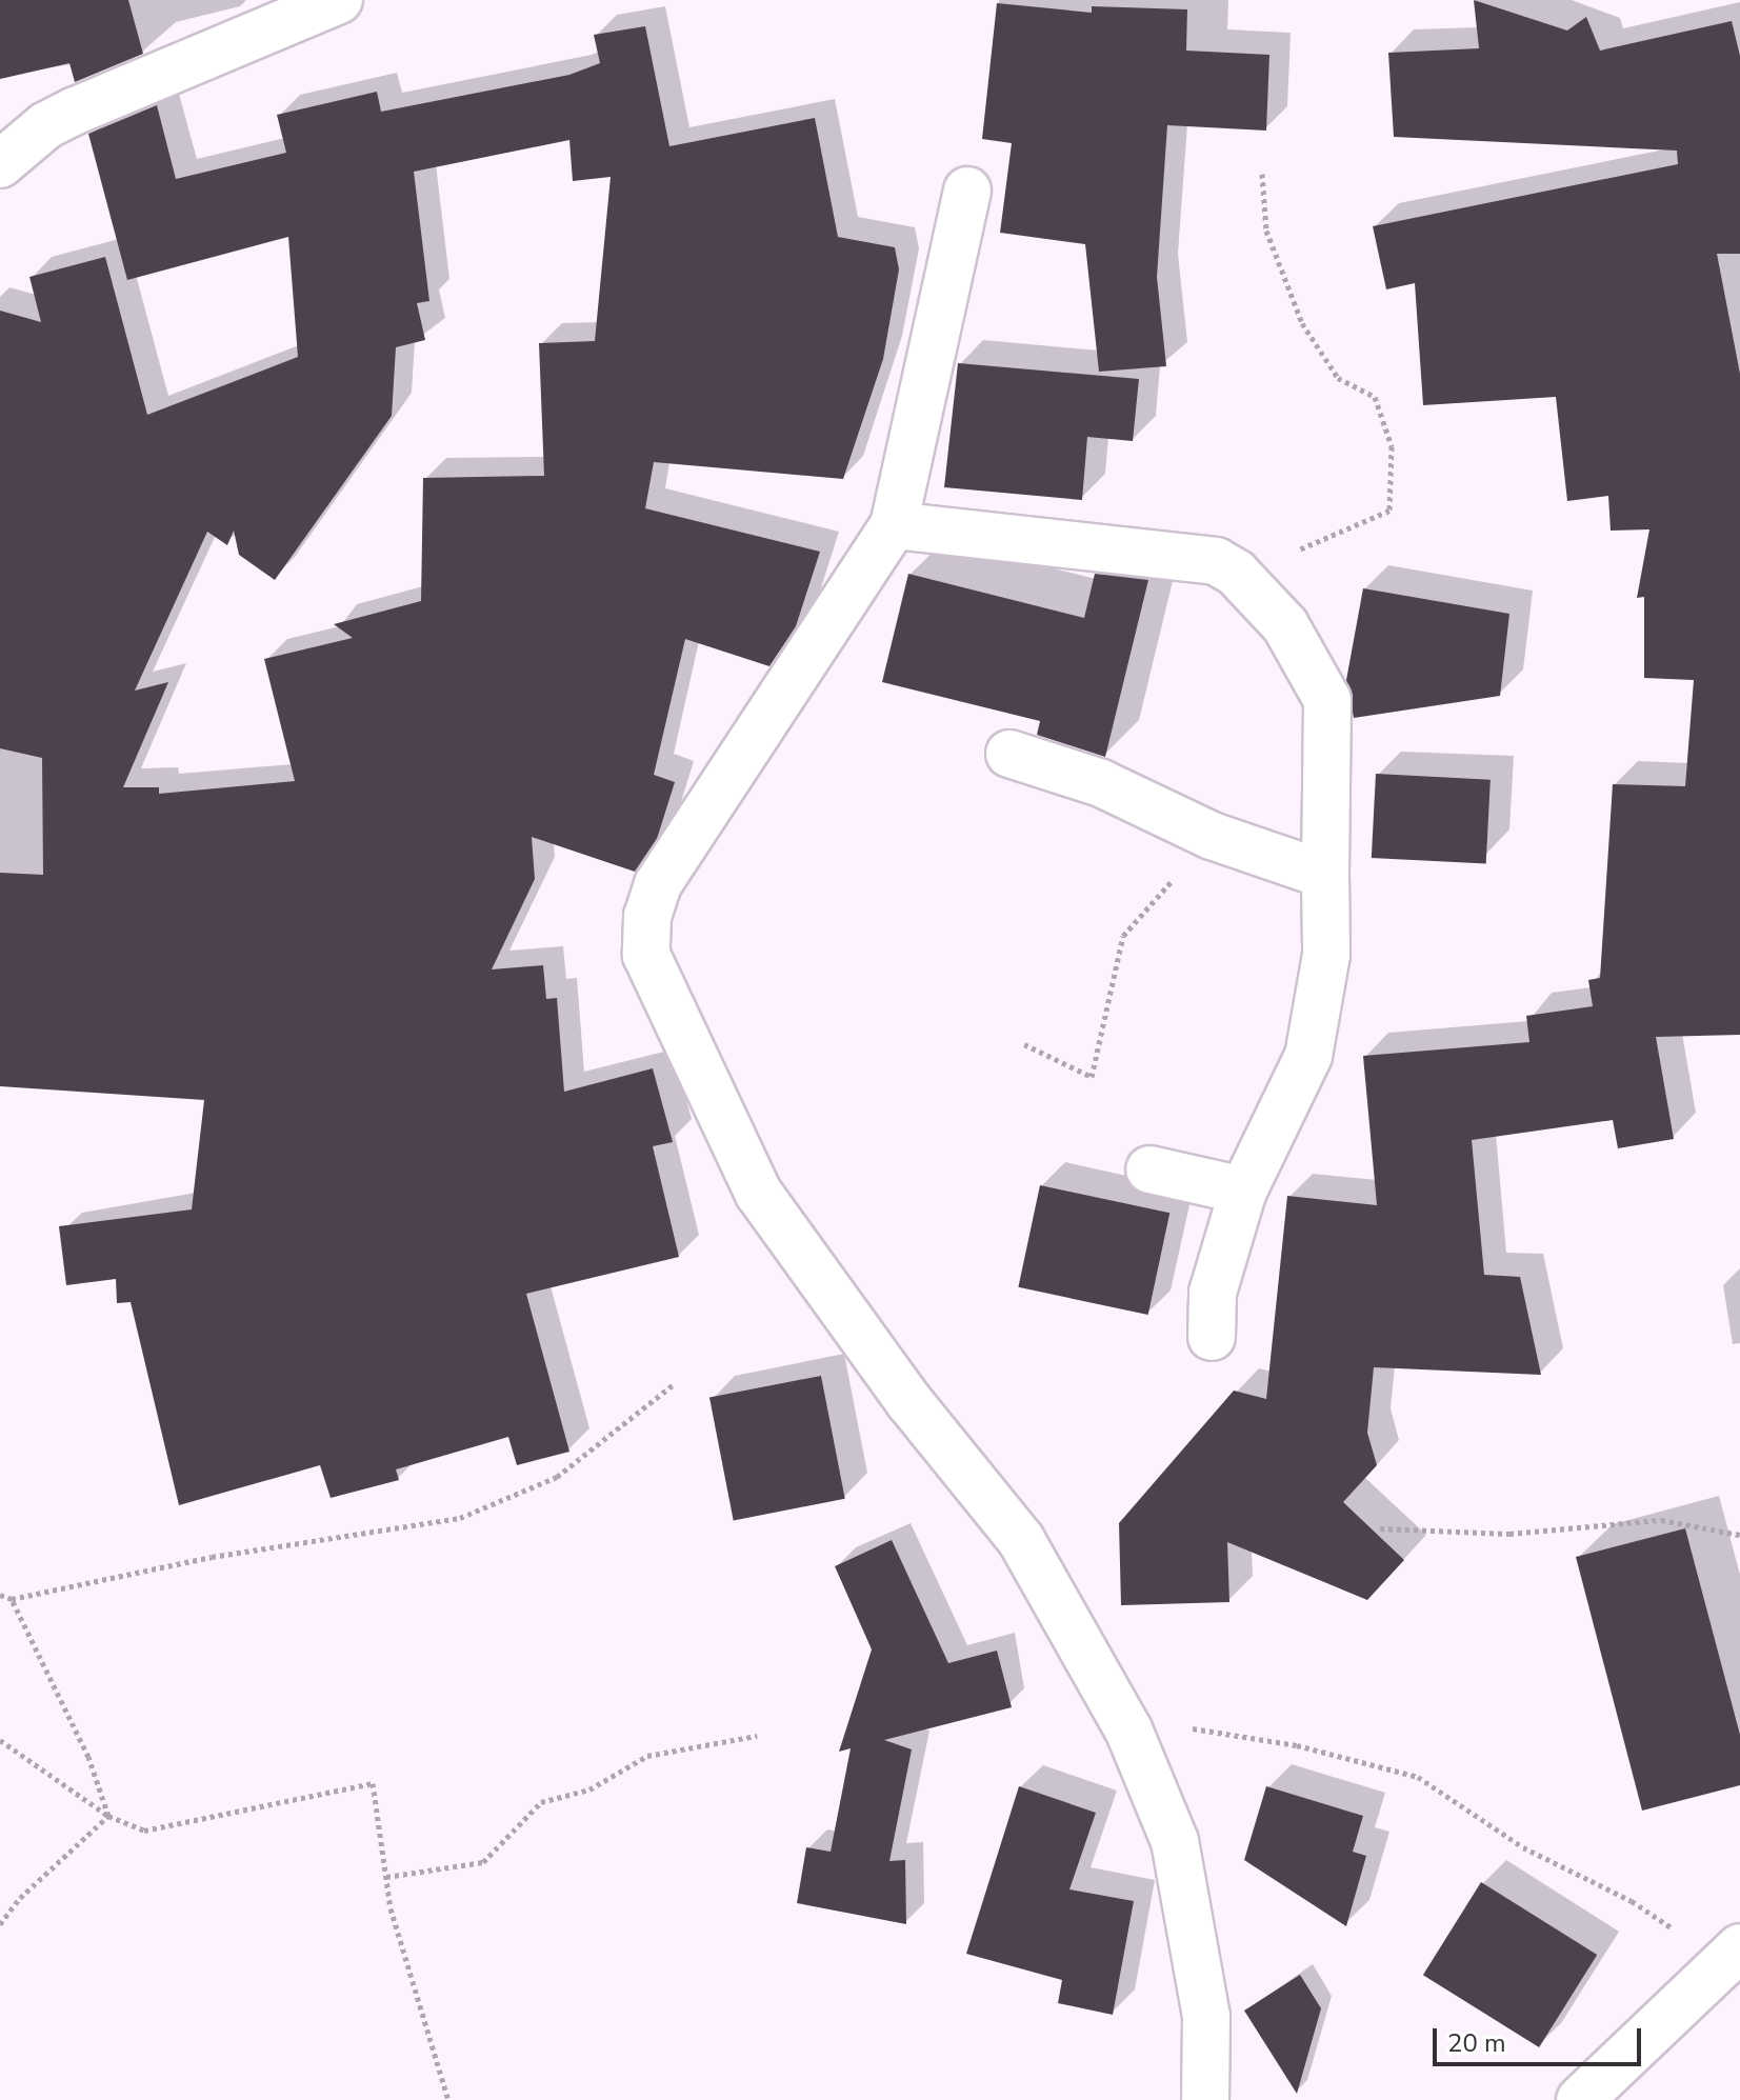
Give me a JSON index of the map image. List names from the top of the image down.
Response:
{
  "scale_bar": "20 m"
}
